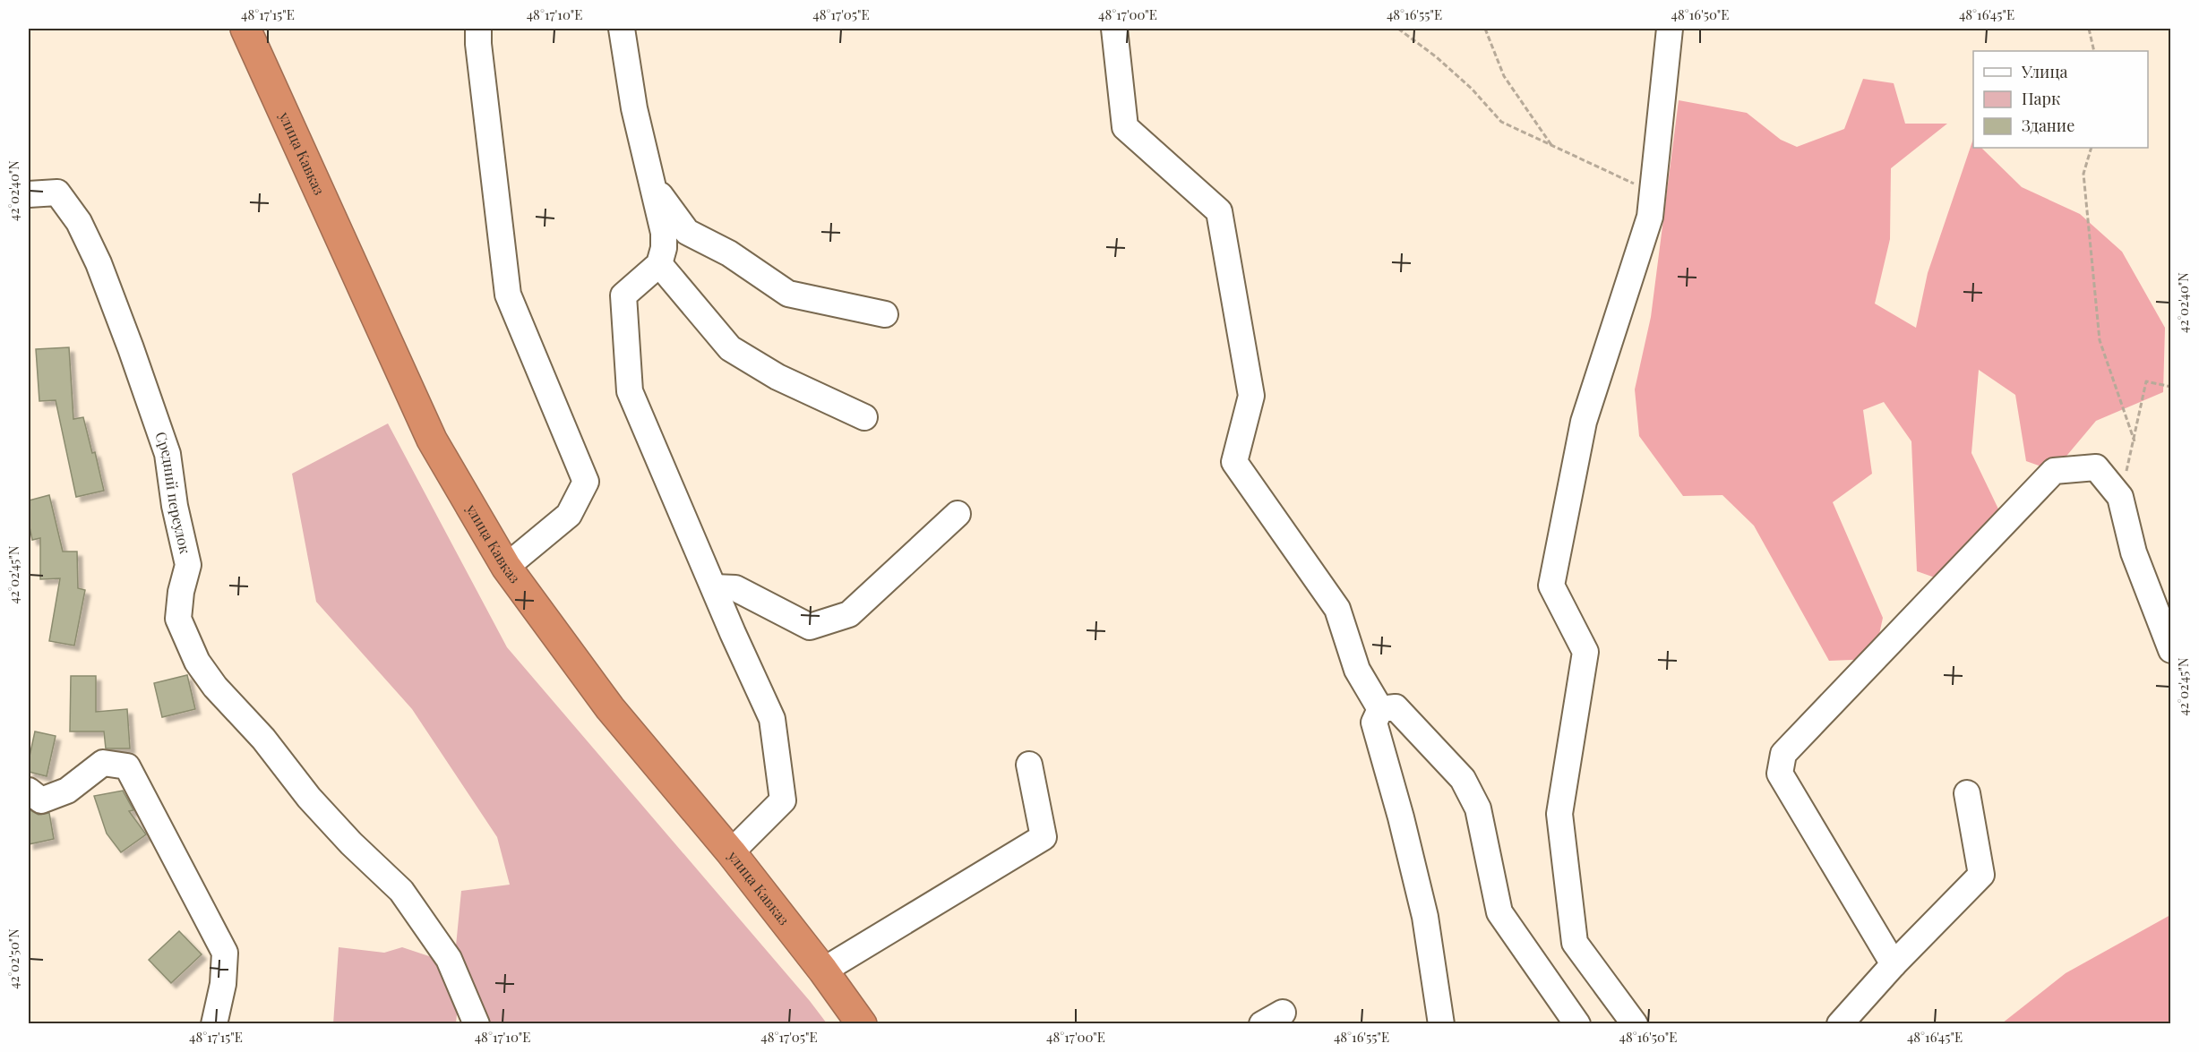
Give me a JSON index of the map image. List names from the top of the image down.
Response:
{
  "streets": {
    "highway": ["улица Кавказ"],
    "street": ["Средний переулок"]
  },
  "legend": ["Улица", "Парк", "Здание"],
  "coordinates": [
    "48°17'15\"E",
    "48°17'10\"E",
    "48°17'05\"E",
    "48°17'00\"E",
    "48°16'55\"E",
    "48°16'50\"E",
    "48°16'45\"E",
    "42°02'40\"N",
    "42°02'45\"N",
    "42°02'50\"N"
  ]
}
